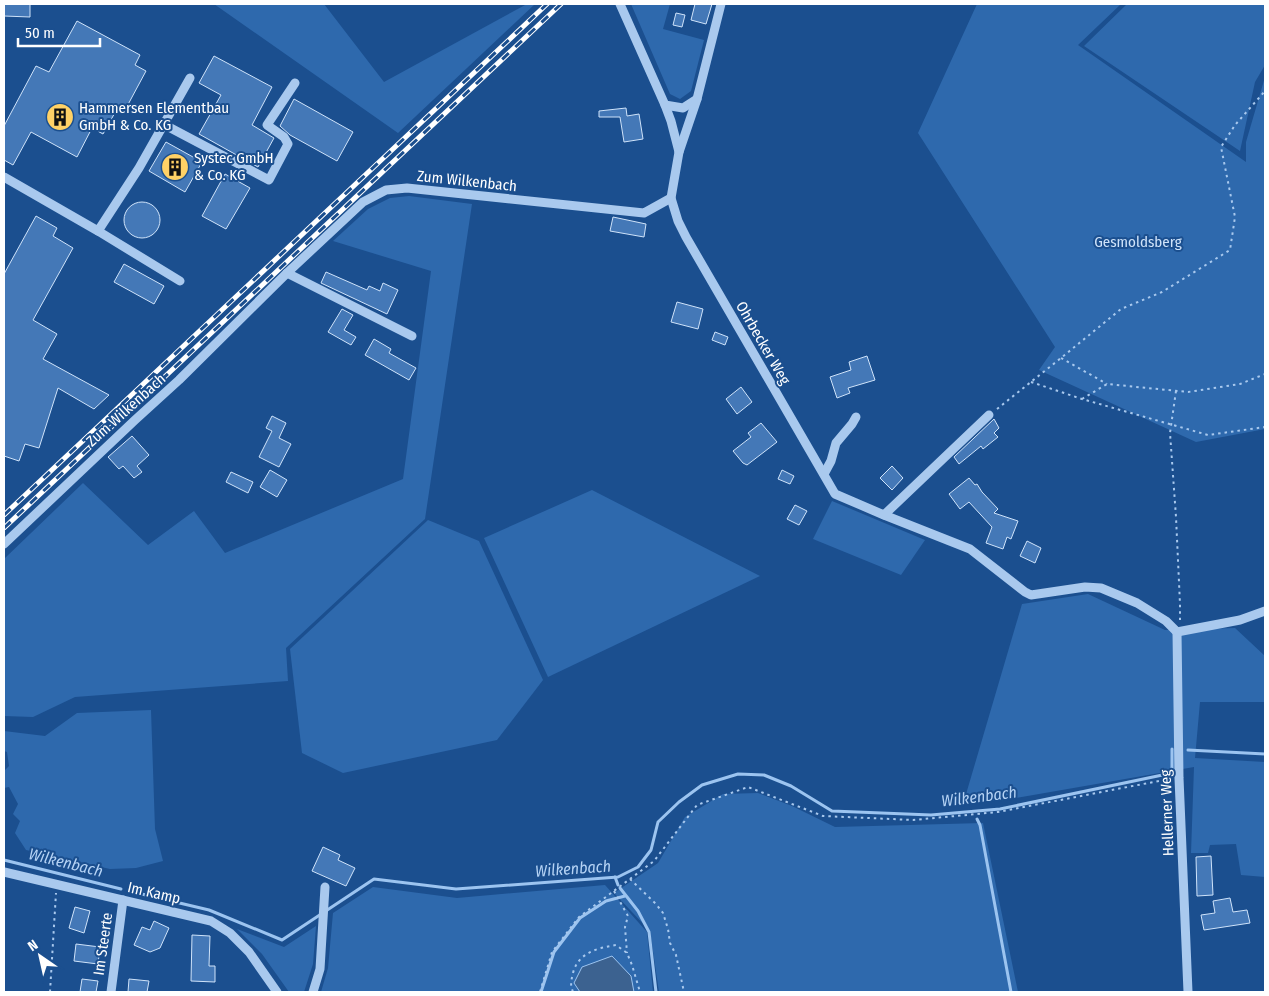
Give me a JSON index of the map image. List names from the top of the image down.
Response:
{
  "streets": {
    "street": [
      "Zum Wilkenbach",
      "Ohrbecker Weg",
      "Hellerner Weg",
      "Im Kamp",
      "Im Steerte"
    ]
  },
  "crossings": [
    ["Zum Wilkenbach", "Ohrbecker Weg"],
    ["Ohrbecker Weg", "Hellerner Weg"],
    ["Im Kamp", "Im Steerte"]
  ],
  "water": ["Wilkenbach"],
  "parks": ["Gesmoldsberg"],
  "places": {
    "building": ["Hammersen Elementbau GmbH & Co. KG", "Systec GmbH & Co. KG"]
  },
  "scale_bar": "50 m",
  "north": "top left"
}
